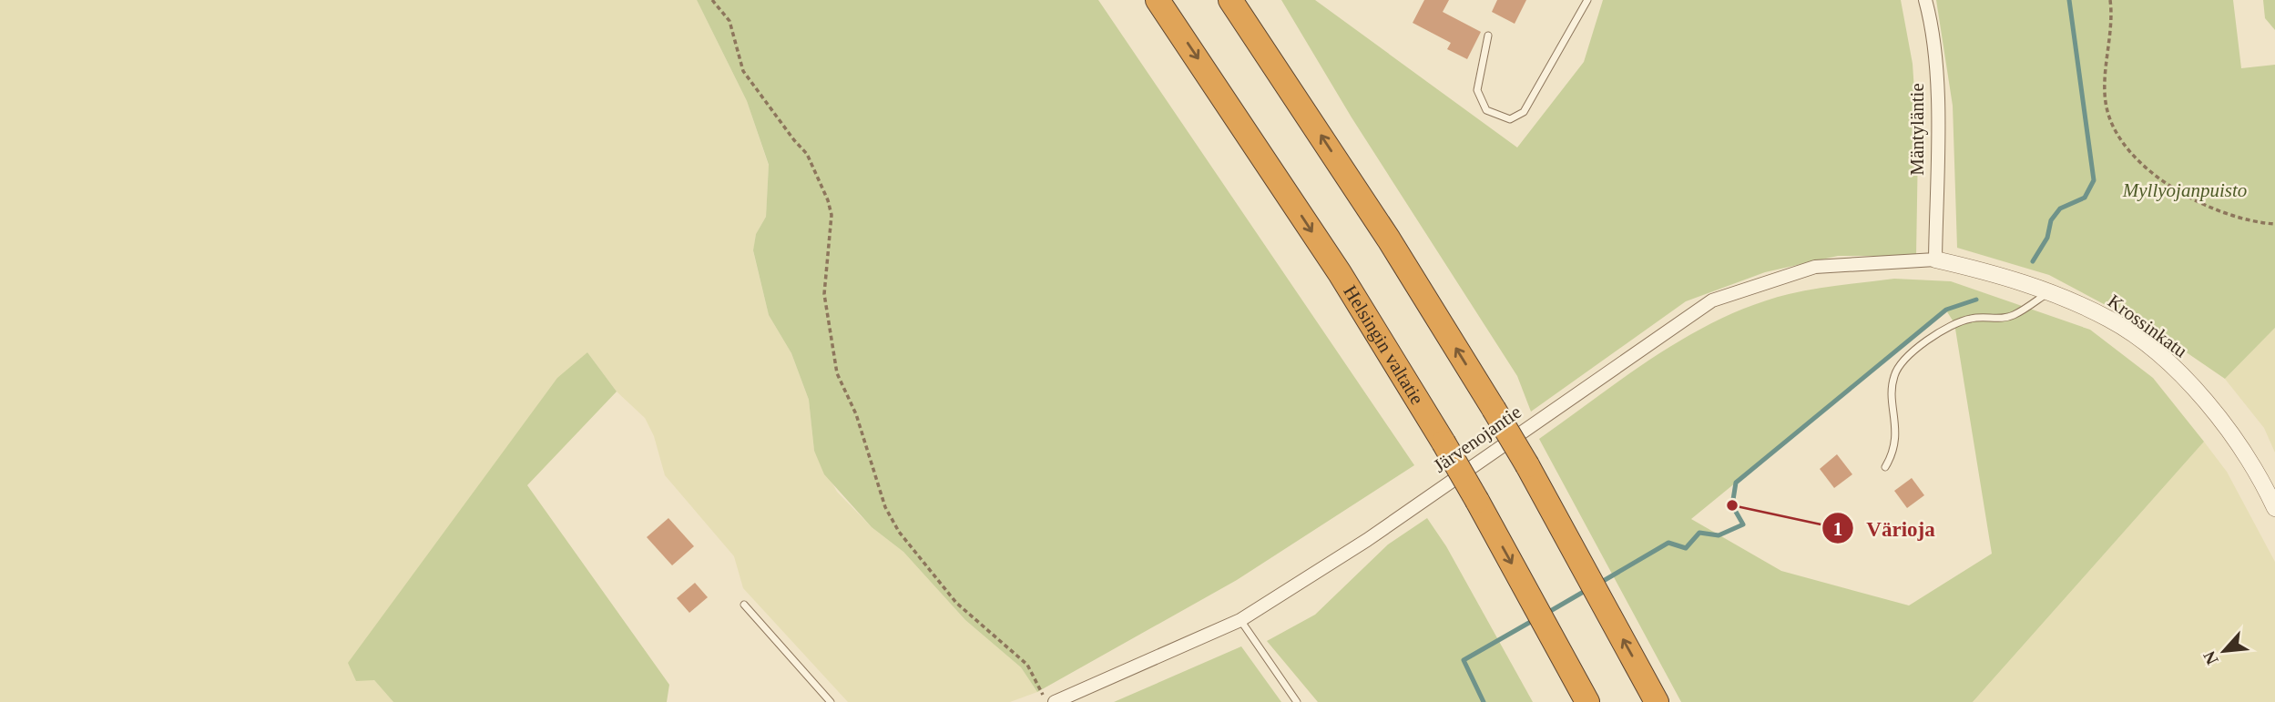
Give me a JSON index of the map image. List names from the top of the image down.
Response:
{
  "streets": {
    "highway": ["Helsingin valtatie"],
    "street": ["Mäntyläntie", "Krossinkatu", "Järvenojantie"]
  },
  "crossings": [
    ["Mäntyläntie", "Krossinkatu"],
    ["Mäntyläntie", "Järvenojantie"],
    ["Krossinkatu", "Järvenojantie"]
  ],
  "parks": ["Myllyojanpuisto"],
  "places": ["Värioja"],
  "north": "bottom left"
}
